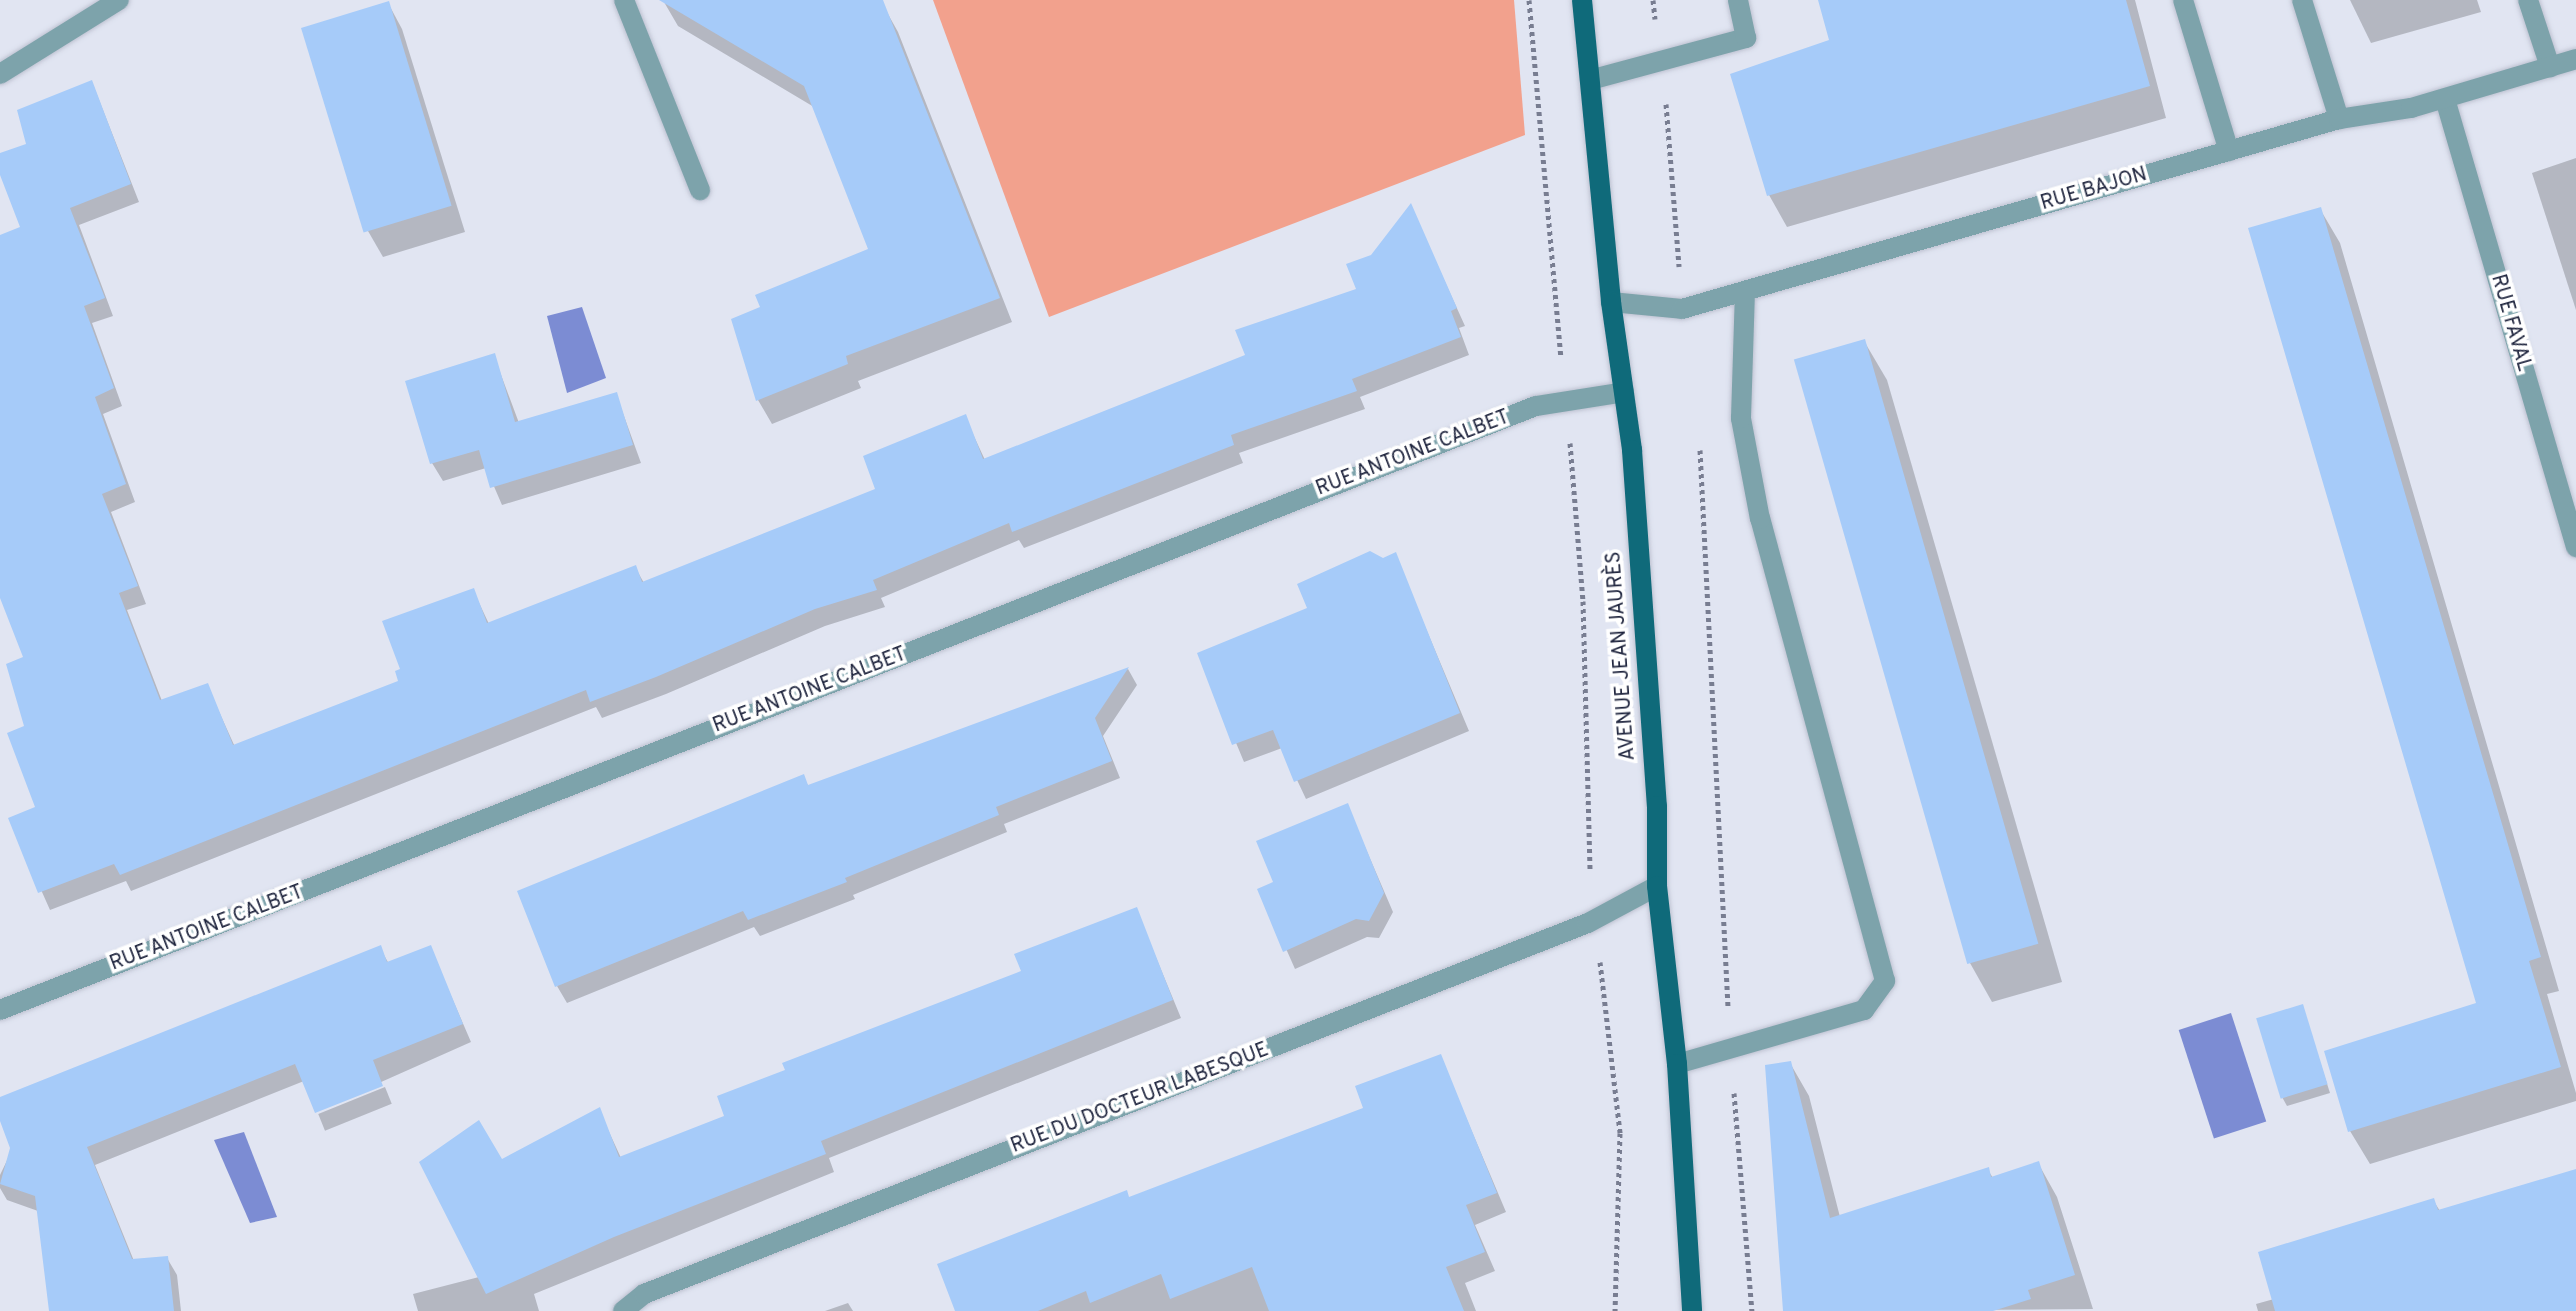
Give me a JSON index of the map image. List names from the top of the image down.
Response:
{
  "streets": {
    "main road": ["AVENUE JEAN JAURÈS"],
    "street": [
      "RUE BAJON",
      "RUE FAVAL",
      "RUE ANTOINE CALBET",
      "RUE DU DOCTEUR LABESQUE"
    ]
  },
  "crossings": [
    ["RUE BAJON", "RUE FAVAL"],
    ["RUE BAJON", "AVENUE JEAN JAURÈS"],
    ["RUE ANTOINE CALBET", "AVENUE JEAN JAURÈS"],
    ["AVENUE JEAN JAURÈS", "RUE DU DOCTEUR LABESQUE"]
  ]
}
